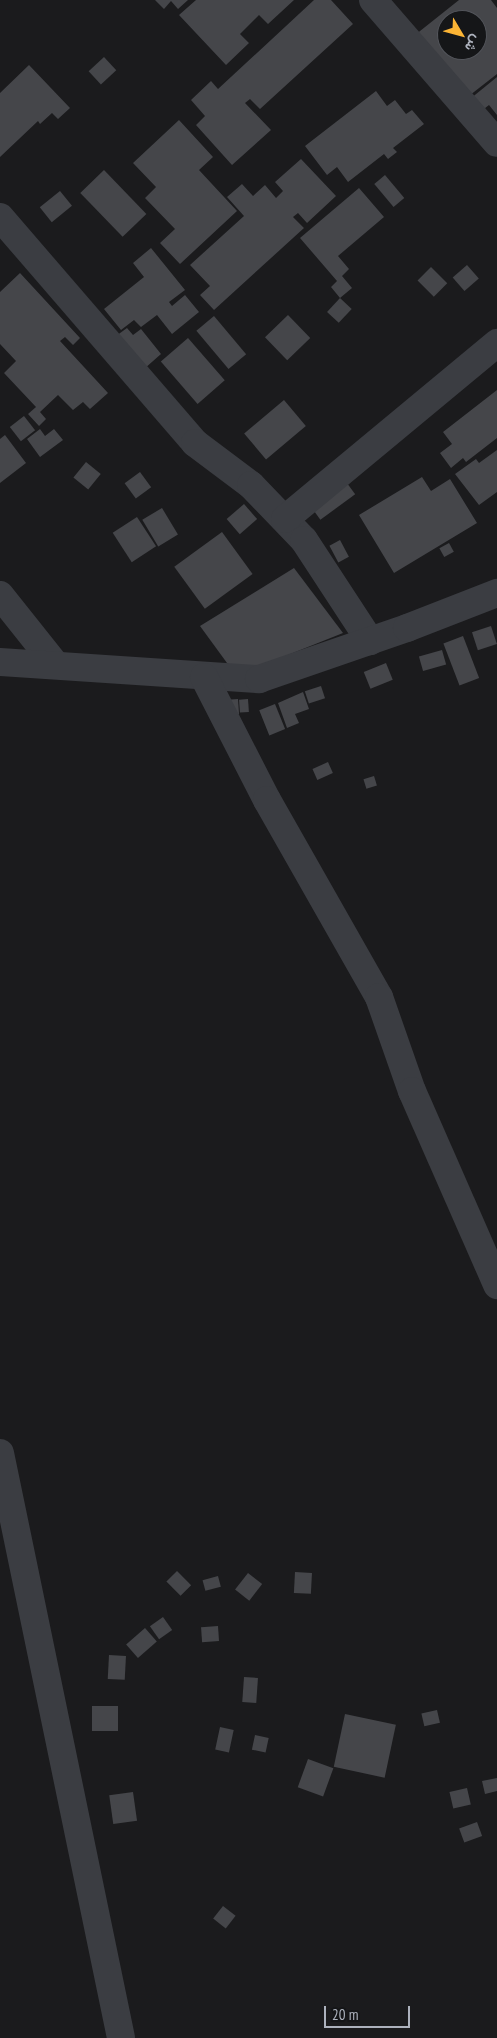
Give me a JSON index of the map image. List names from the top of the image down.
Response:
{
  "scale_bar": "20 m",
  "north": "bottom right"
}
